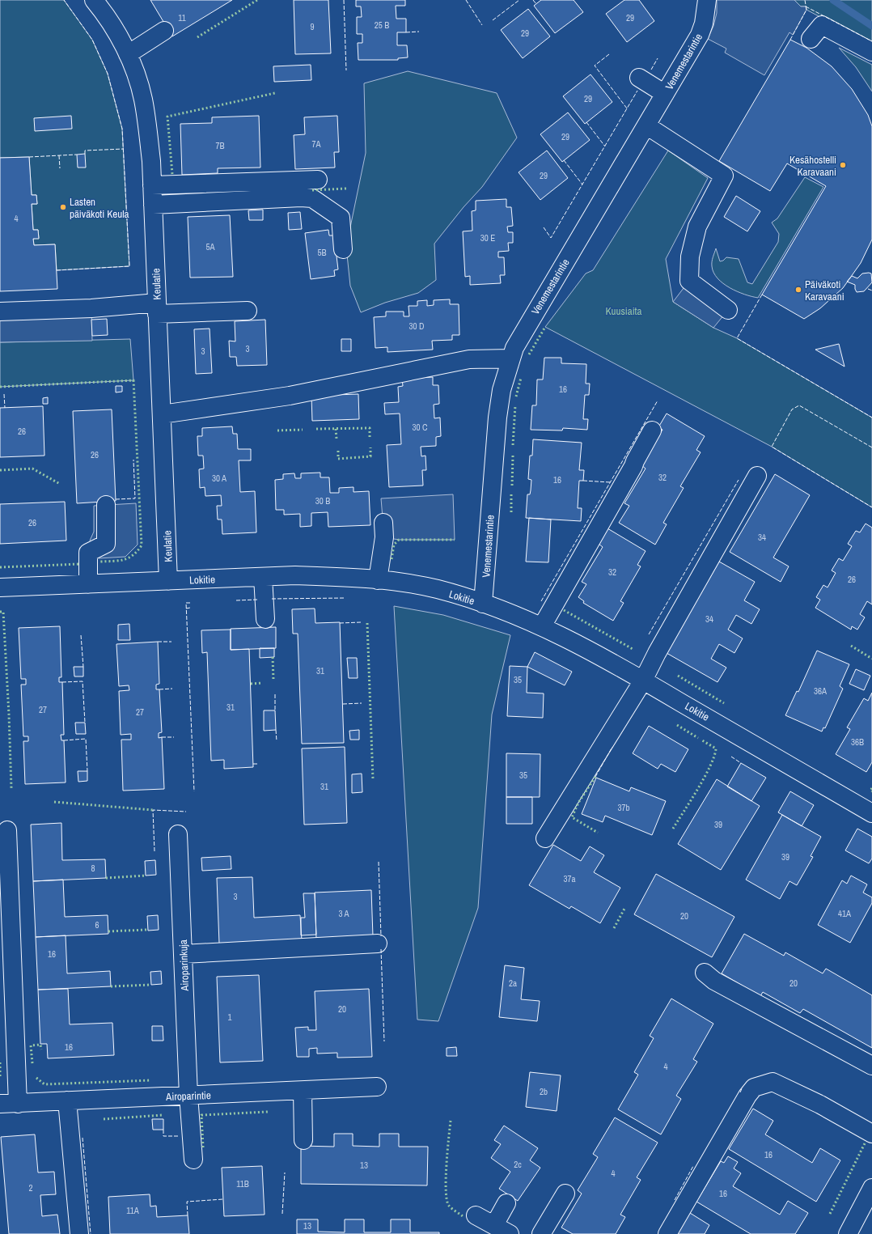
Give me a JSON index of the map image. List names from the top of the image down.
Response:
{
  "streets": {
    "street": [
      "Venemestarintie",
      "Keulatie",
      "Lokitie",
      "Airoparinkuja",
      "Airoparintie"
    ]
  },
  "crossings": [
    ["Venemestarintie", "Lokitie"],
    ["Keulatie", "Lokitie"],
    ["Airoparinkuja", "Airoparintie"]
  ],
  "parks": ["Kuusiaita"],
  "places": ["Kesähostelli Karavaani", "Lasten päiväkoti Keula", "Päiväkoti Karavaani"],
  "house_numbers": [
    "11",
    "29",
    "25 B",
    "9",
    "29",
    "29",
    "29",
    "7A",
    "7B",
    "29",
    "4",
    "30 E",
    "5A",
    "5B",
    "30 D",
    "3",
    "3",
    "16",
    "30 C",
    "26",
    "26",
    "32",
    "30 A",
    "16",
    "30 B",
    "26",
    "34",
    "32",
    "26",
    "34",
    "31",
    "35",
    "36A",
    "31",
    "27",
    "27",
    "36B",
    "35",
    "31",
    "37b",
    "39",
    "39",
    "8",
    "37a",
    "3",
    "3 A",
    "41A",
    "20",
    "6",
    "16",
    "2a",
    "20",
    "20",
    "1",
    "16",
    "4",
    "2b",
    "16",
    "2c",
    "13",
    "4",
    "11B",
    "2",
    "16",
    "11A",
    "13"
  ]
}
